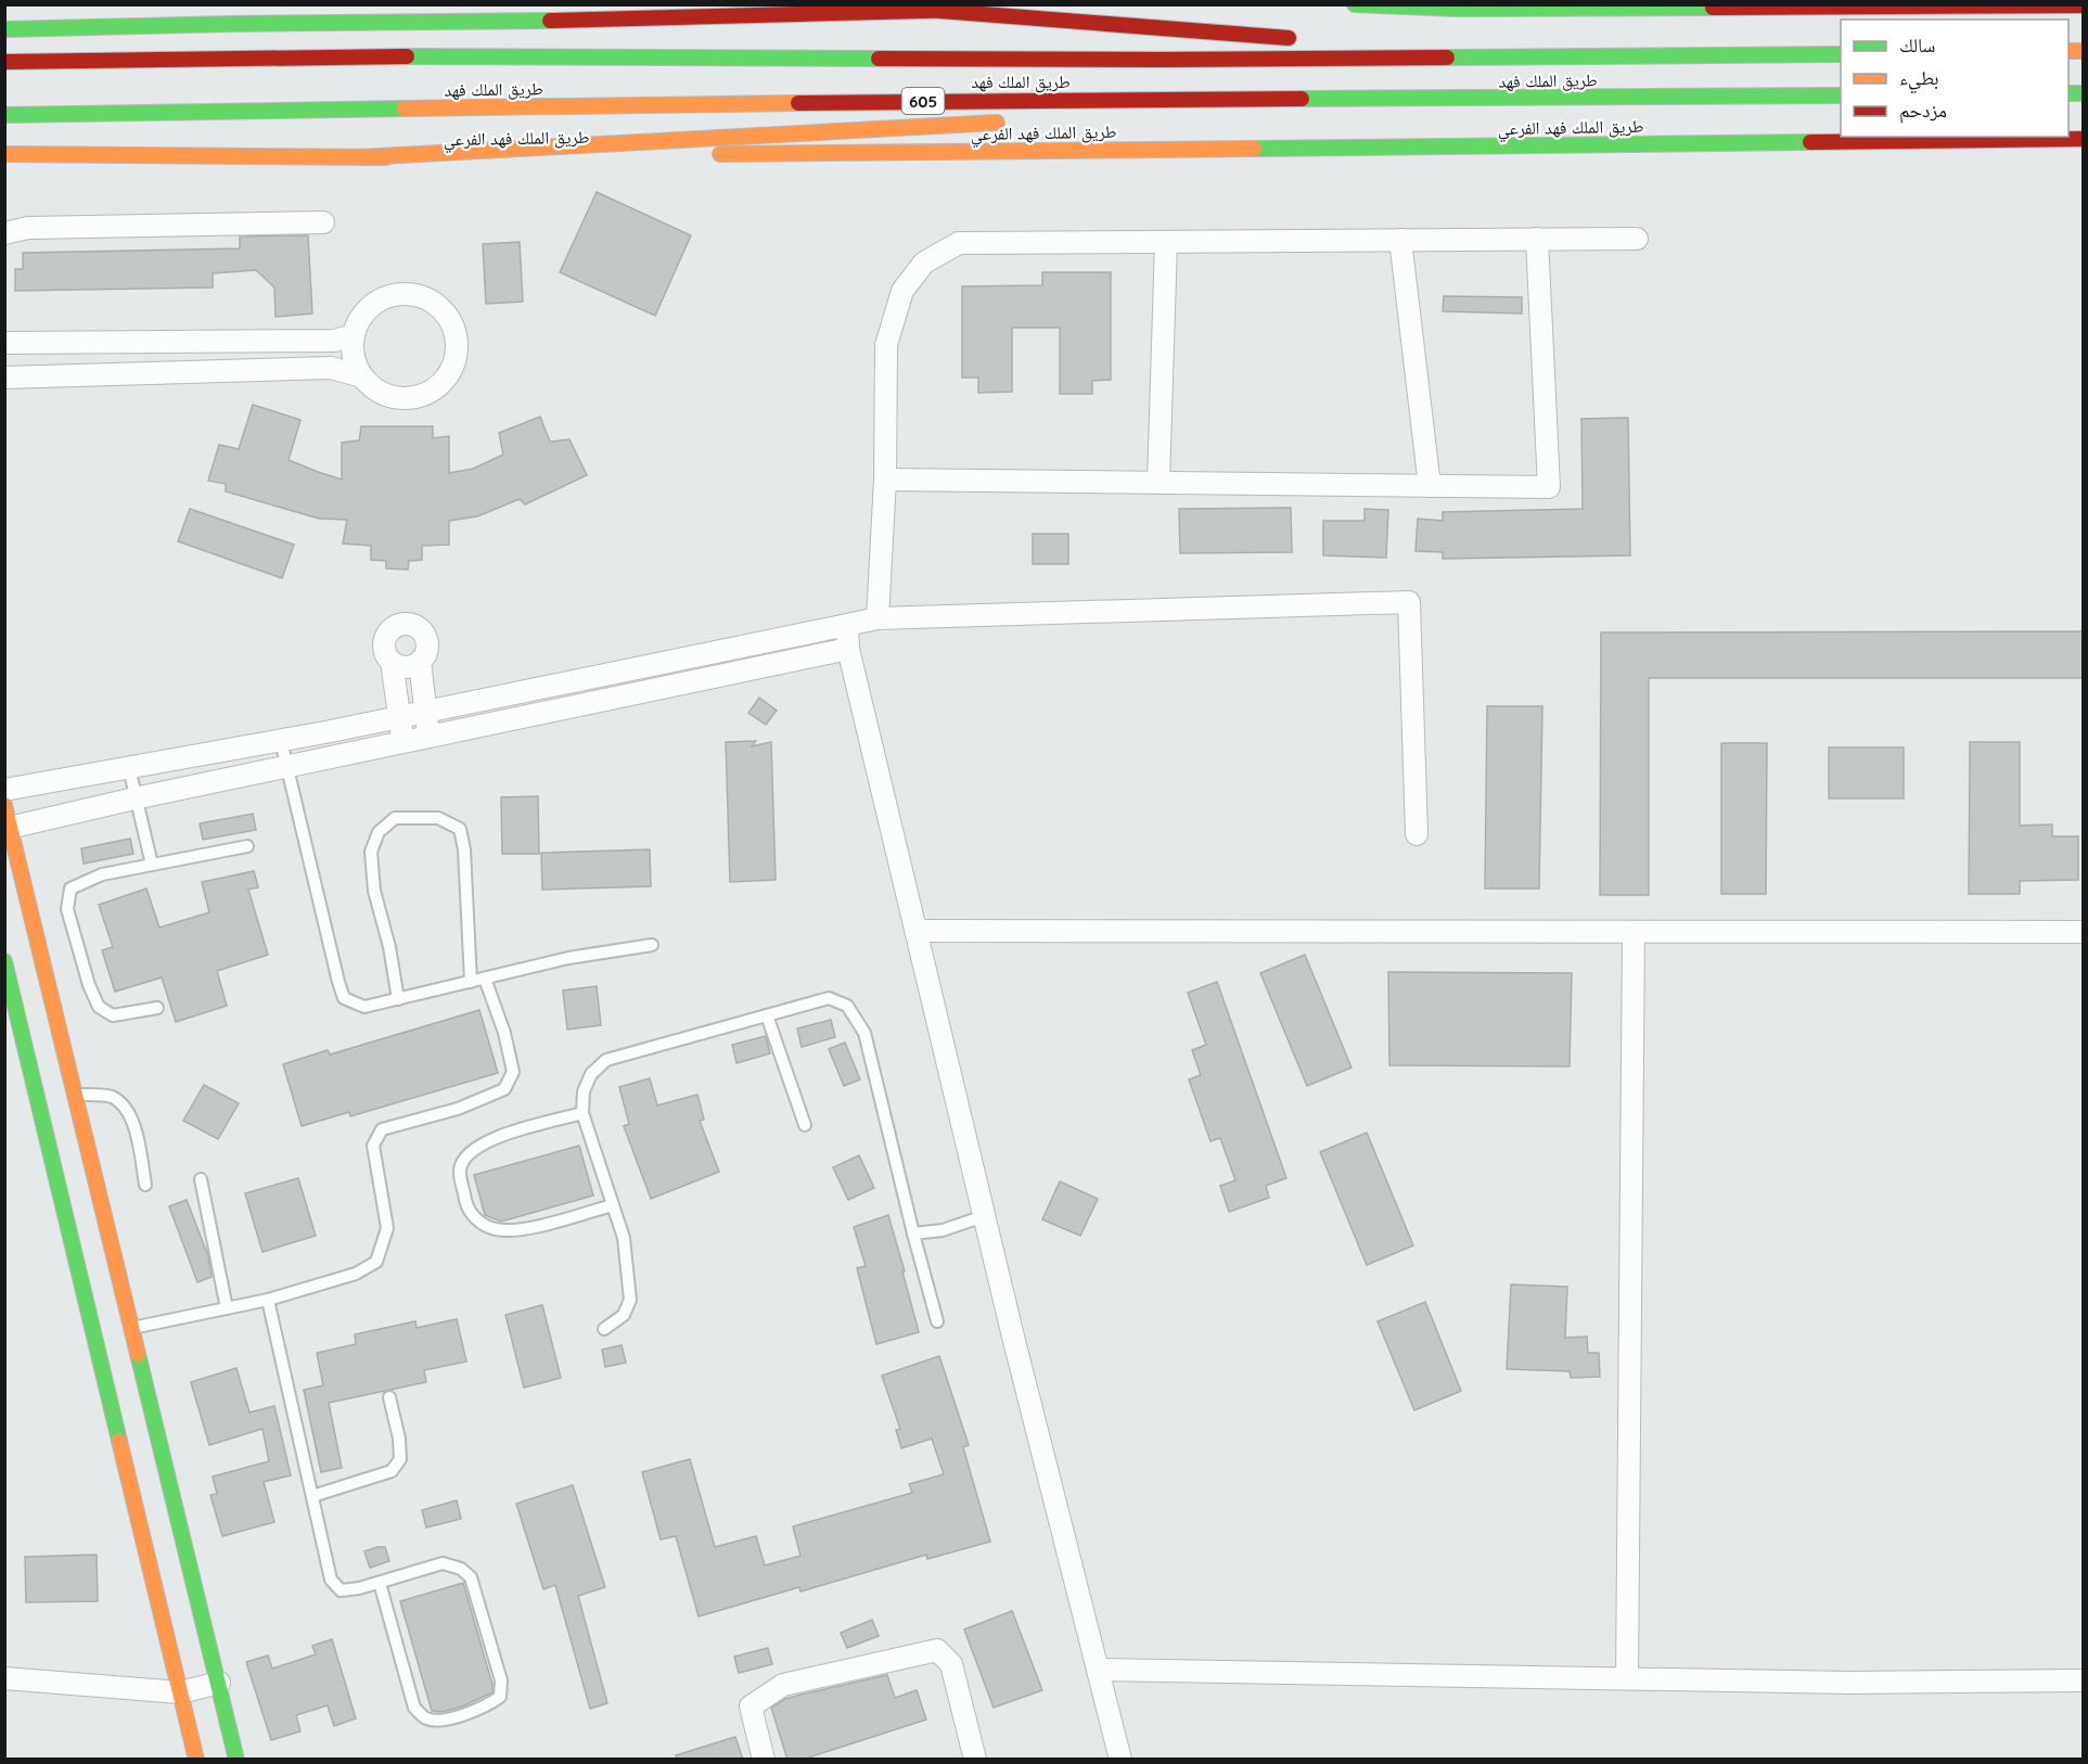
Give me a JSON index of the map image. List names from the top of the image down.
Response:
{
  "streets": {
    "main road": ["طريق الملك فهد", "605", "طريق الملك فهد الفرعي"]
  },
  "legend": ["سالك", "بطيء", "مزدحم"]
}
